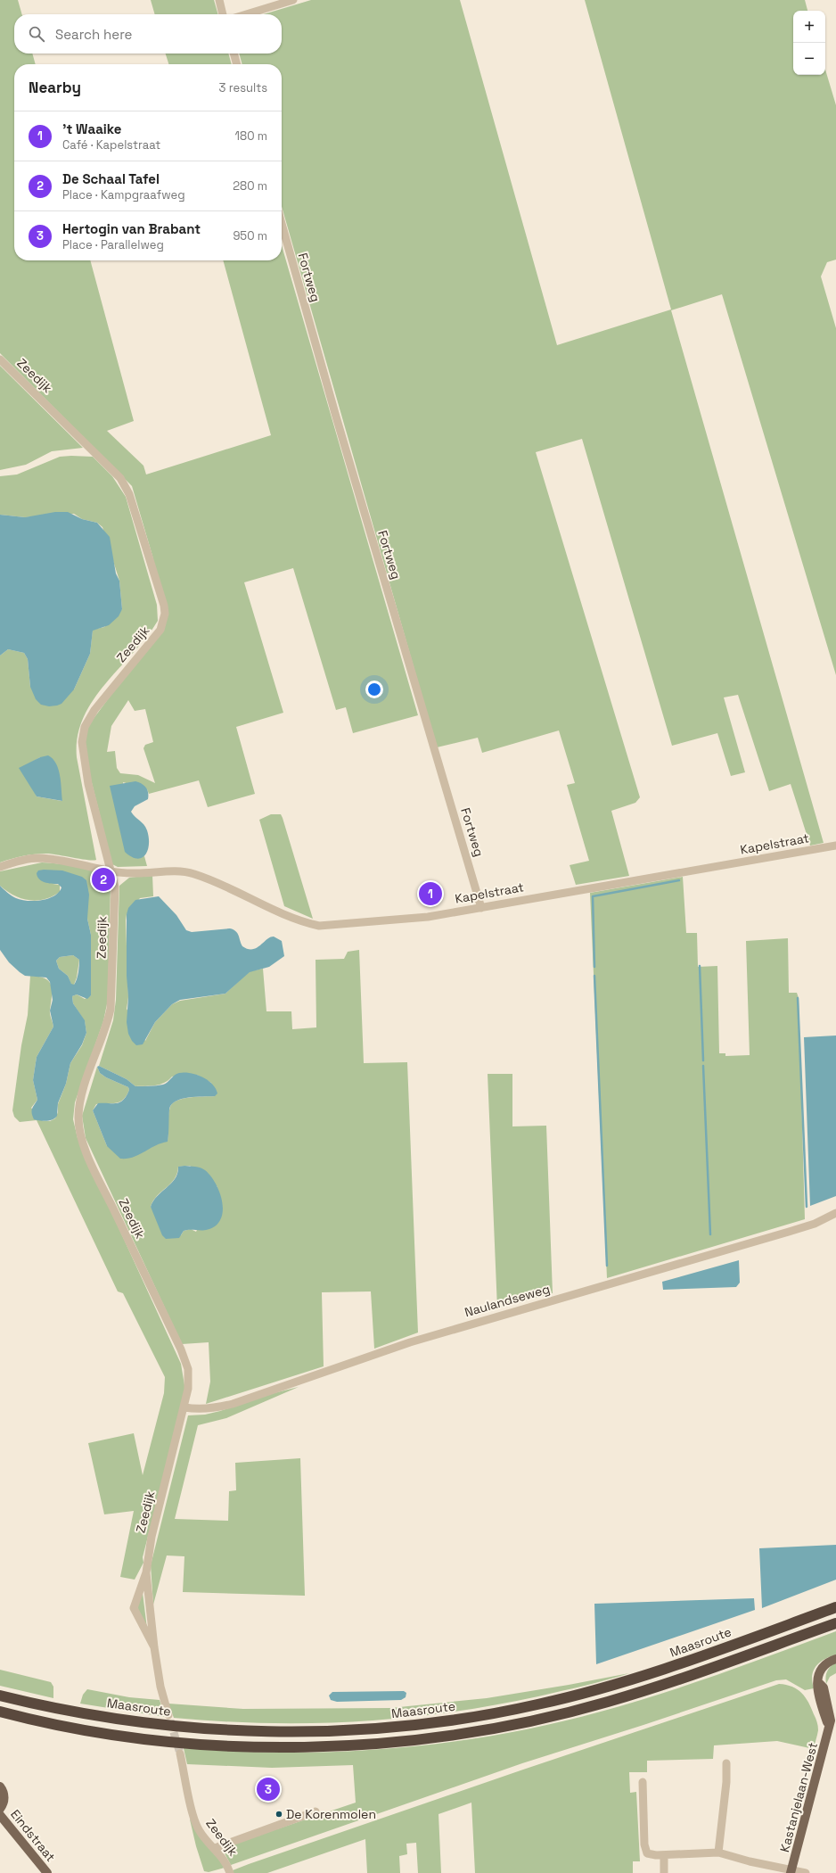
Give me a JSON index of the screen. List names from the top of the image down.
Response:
{
  "streets": {
    "highway": ["Maasroute"],
    "main road": ["Kastanjelaan-West", "Eindstraat"],
    "street": [
      "Fortweg",
      "Zeedijk",
      "Kapelstraat",
      "Naulandseweg"
    ]
  },
  "crossings": [
    ["Fortweg", "Kapelstraat"],
    ["Zeedijk", "Kapelstraat"],
    ["Zeedijk", "Naulandseweg"]
  ],
  "places": ["De Korenmolen"],
  "page": {
    "map_buttons": ["+", "−"],
    "search": "Search here",
    "heading": ["Nearby", "3 results"],
    "list": [
      {
        "mark": "1",
        "name": "'t Waaike",
        "note": "Café · Kapelstraat",
        "value": "180 m"
      },
      {
        "mark": "2",
        "name": "De Schaal Tafel",
        "note": "Place · Kampgraafweg",
        "value": "280 m"
      },
      {
        "mark": "3",
        "name": "Hertogin van Brabant",
        "note": "Place · Parallelweg",
        "value": "950 m"
      }
    ],
    "pins": ["2", "1", "3"]
  }
}
